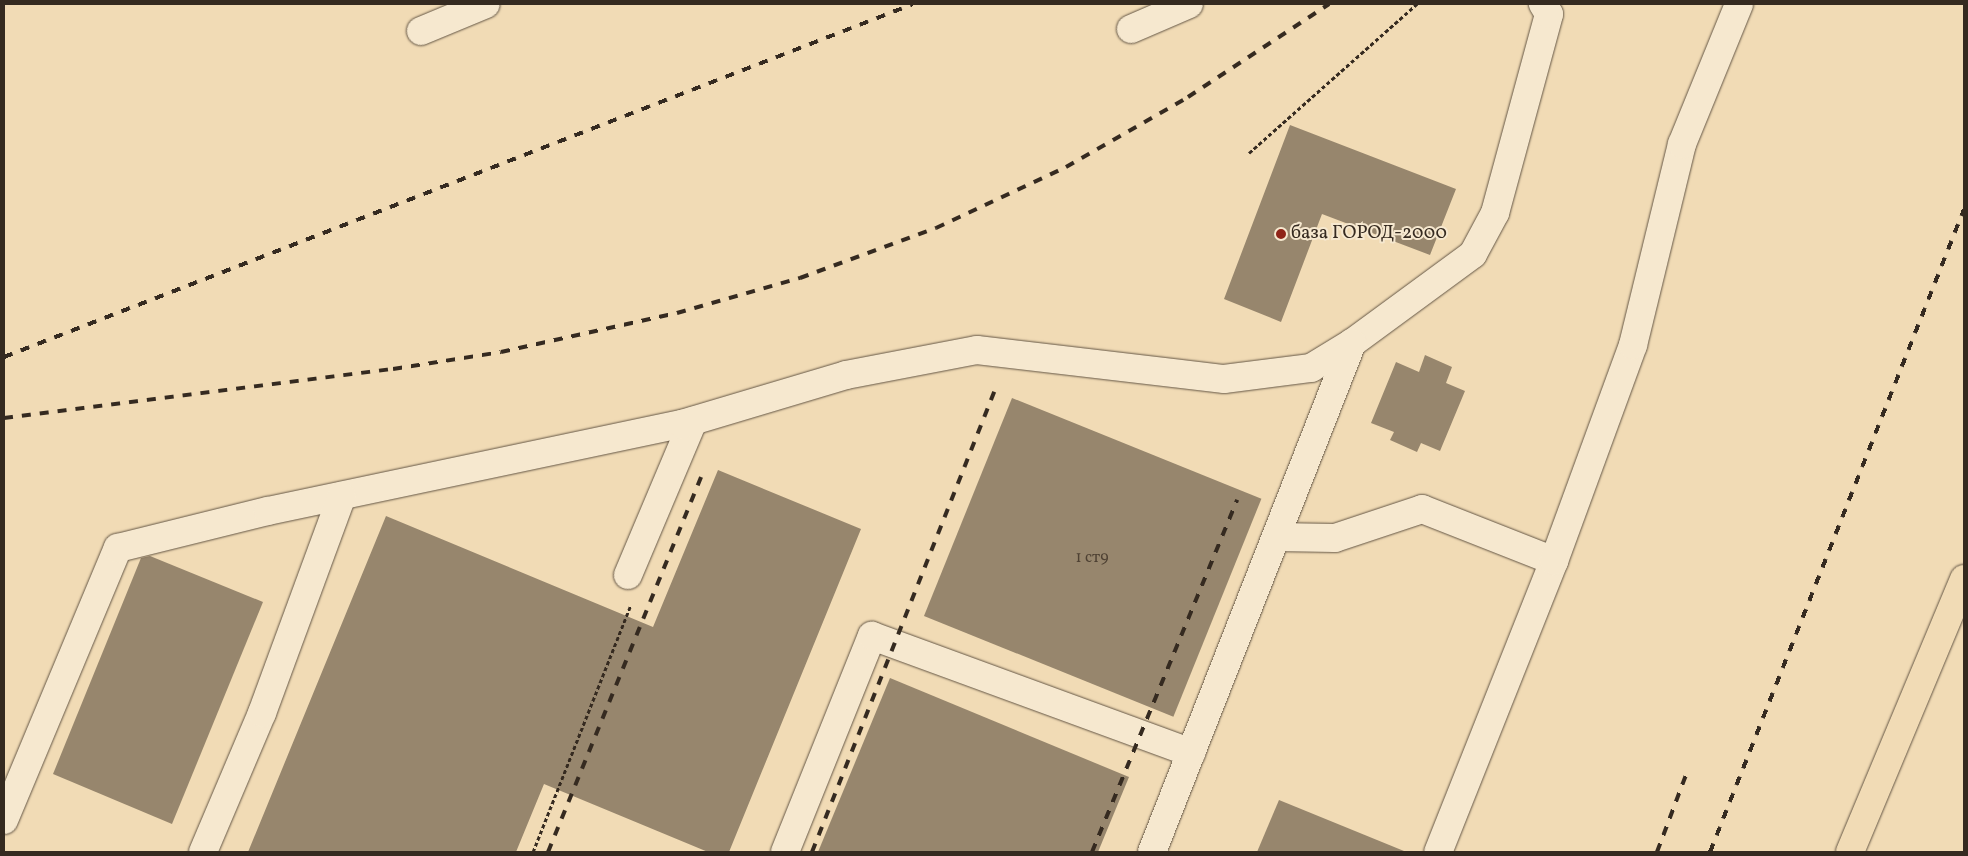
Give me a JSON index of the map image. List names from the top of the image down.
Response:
{
  "places": ["база ГОРОД-2000"],
  "house_numbers": ["1 ст9"]
}
